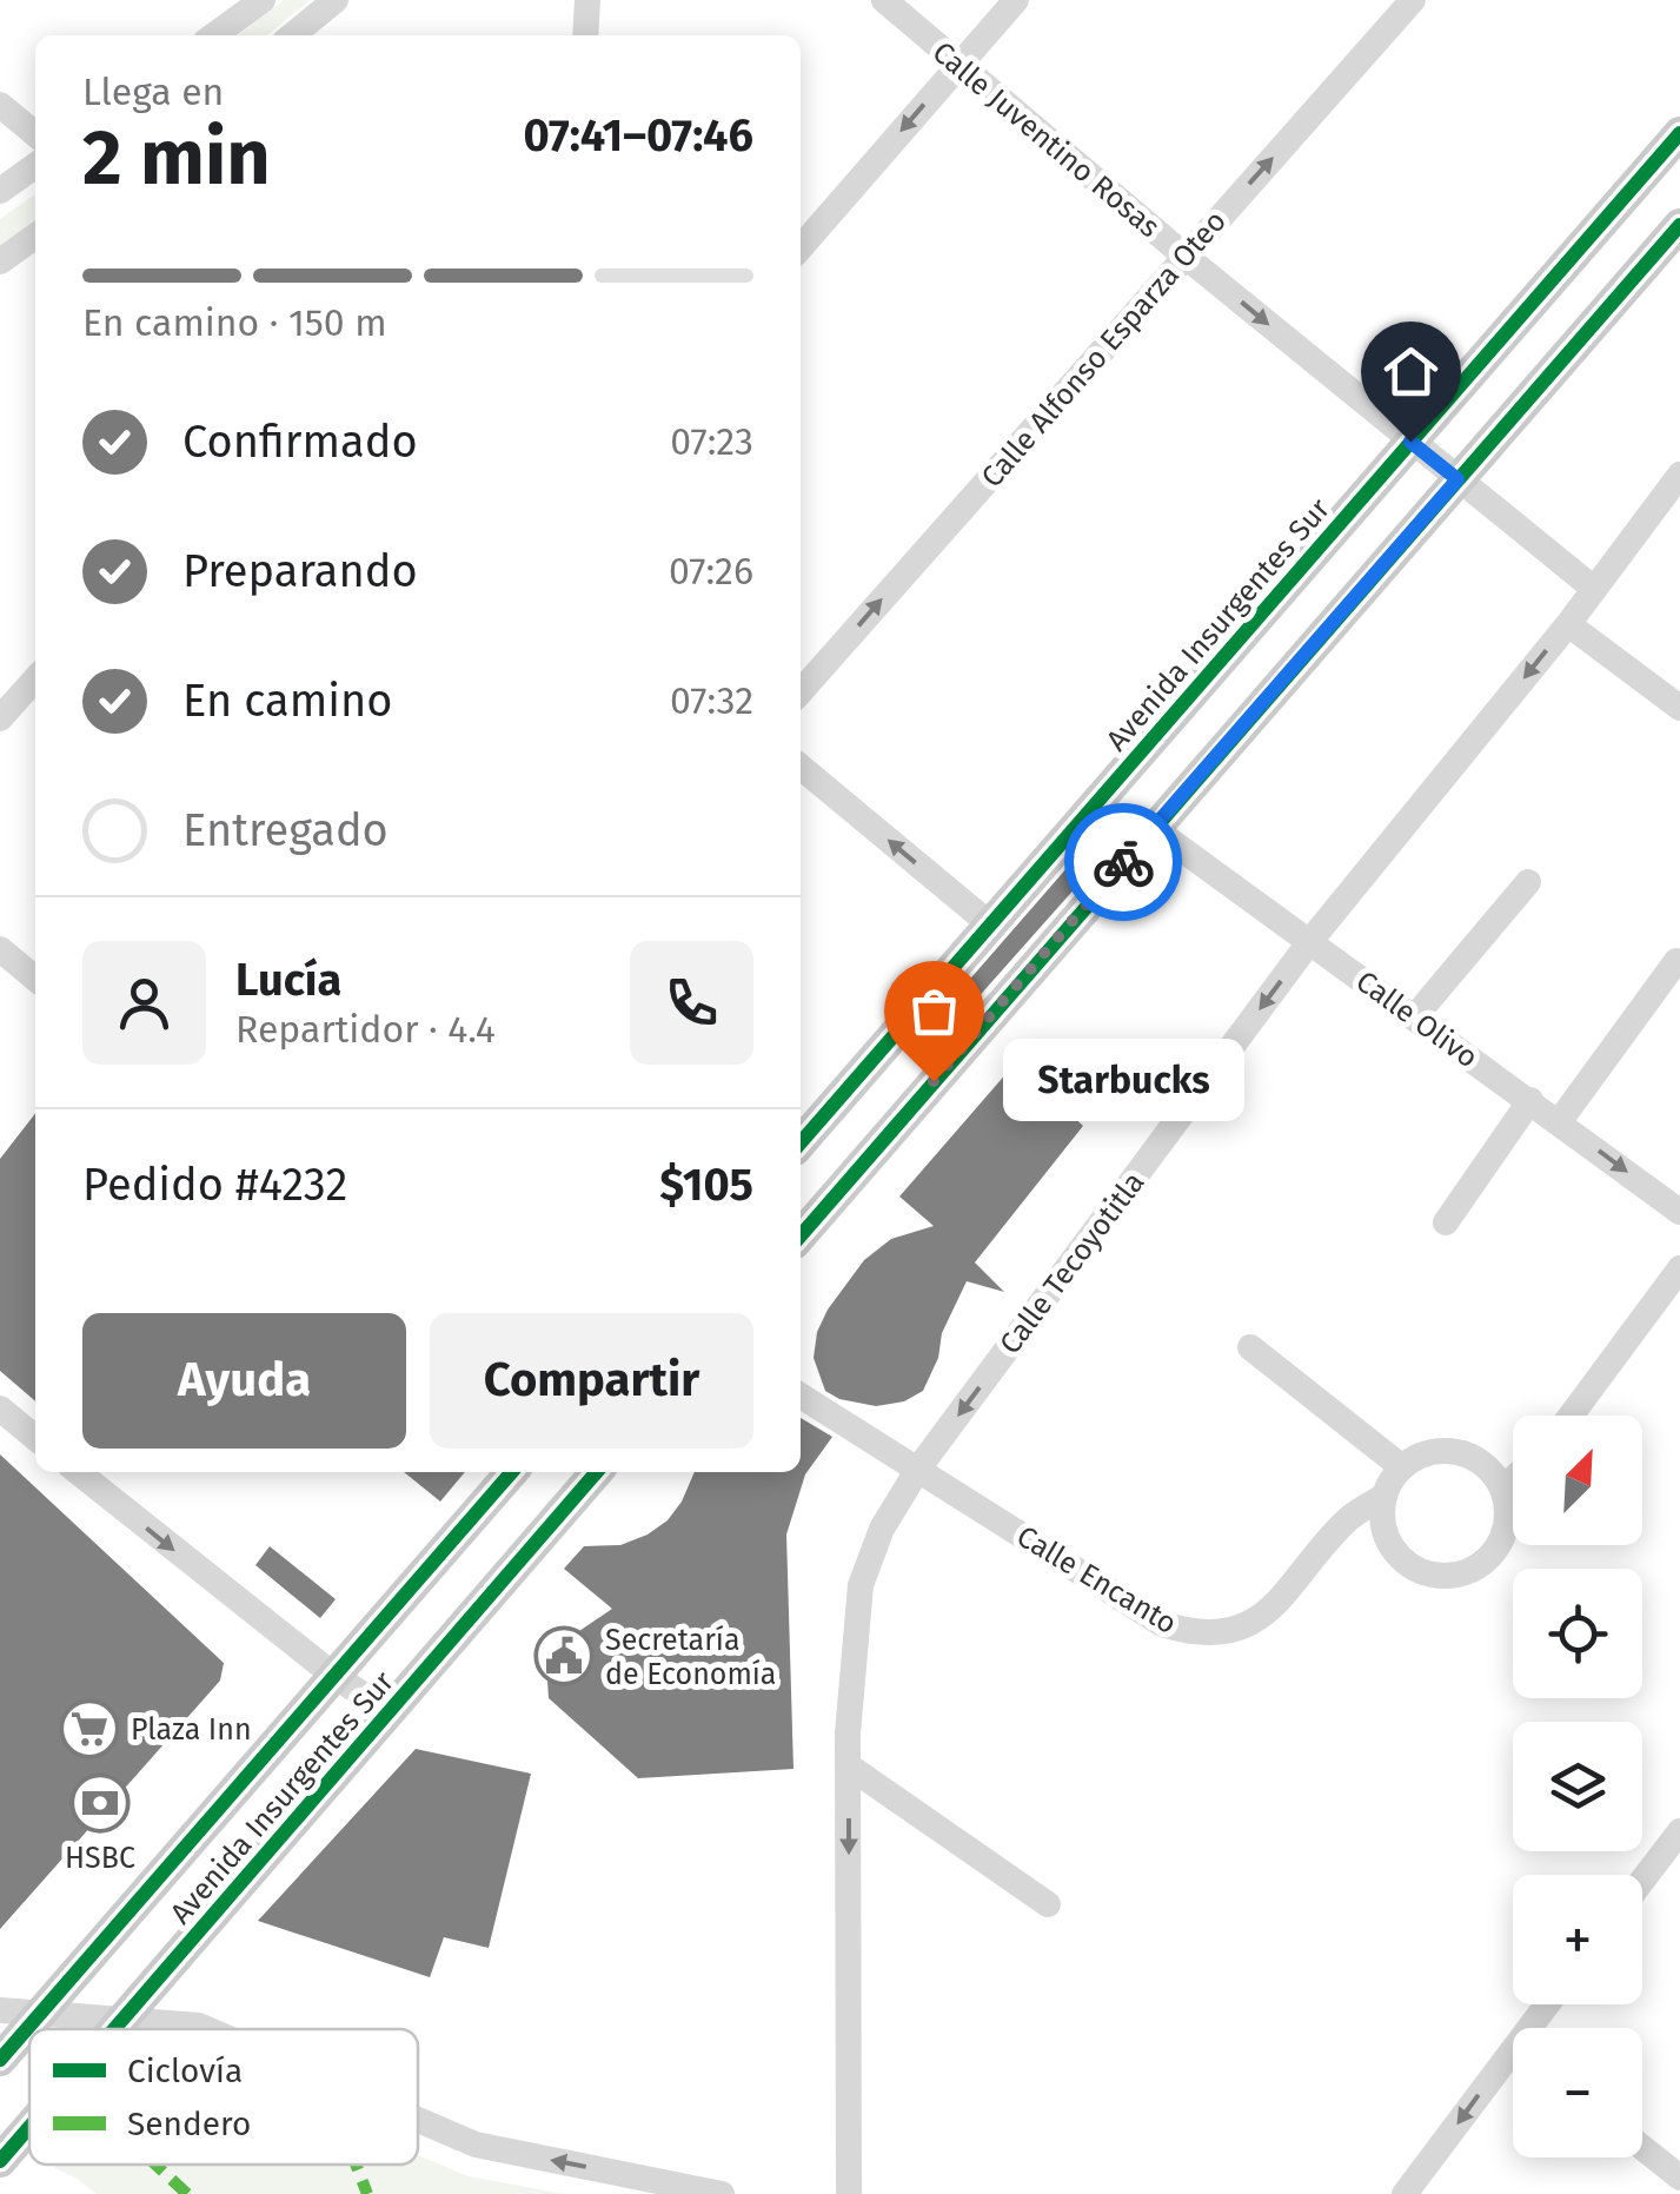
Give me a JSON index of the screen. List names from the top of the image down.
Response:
{
  "streets": {
    "main road": ["Avenida Insurgentes Sur"],
    "street": [
      "Calle Juventino Rosas",
      "Calle Alfonso Esparza Oteo",
      "Calle Olivo",
      "Calle Tecoyotitla",
      "Calle Encanto"
    ]
  },
  "crossings": [
    ["Calle Juventino Rosas", "Calle Alfonso Esparza Oteo"],
    ["Calle Juventino Rosas", "Avenida Insurgentes Sur"],
    ["Calle Juventino Rosas", "Calle Tecoyotitla"],
    ["Calle Olivo", "Calle Tecoyotitla"],
    ["Calle Tecoyotitla", "Calle Encanto"]
  ],
  "one_way": ["Calle Alfonso Esparza Oteo", "Calle Tecoyotitla"],
  "places": {
    "other": ["Starbucks"],
    "public building": ["Secretaría de Economía"],
    "supermarket": ["Plaza Inn"],
    "bank": ["HSBC"]
  },
  "legend": ["Ciclovía", "Sendero"],
  "north": "top right",
  "page": {
    "heading": ["2 min", "Llega en", "07:41–07:46"],
    "panel": [
      "Lucía",
      "Repartidor · 4.4",
      "Pedido #4232",
      "$105"
    ],
    "bar": "En camino · 150 m",
    "list": [
      ["Confirmado", "07:23"],
      ["Preparando", "07:26"],
      ["En camino", "07:32"],
      "Entregado"
    ],
    "bubble": "Starbucks",
    "buttons": ["Ayuda", "Compartir"],
    "map_buttons": ["+", "−"]
  }
}
